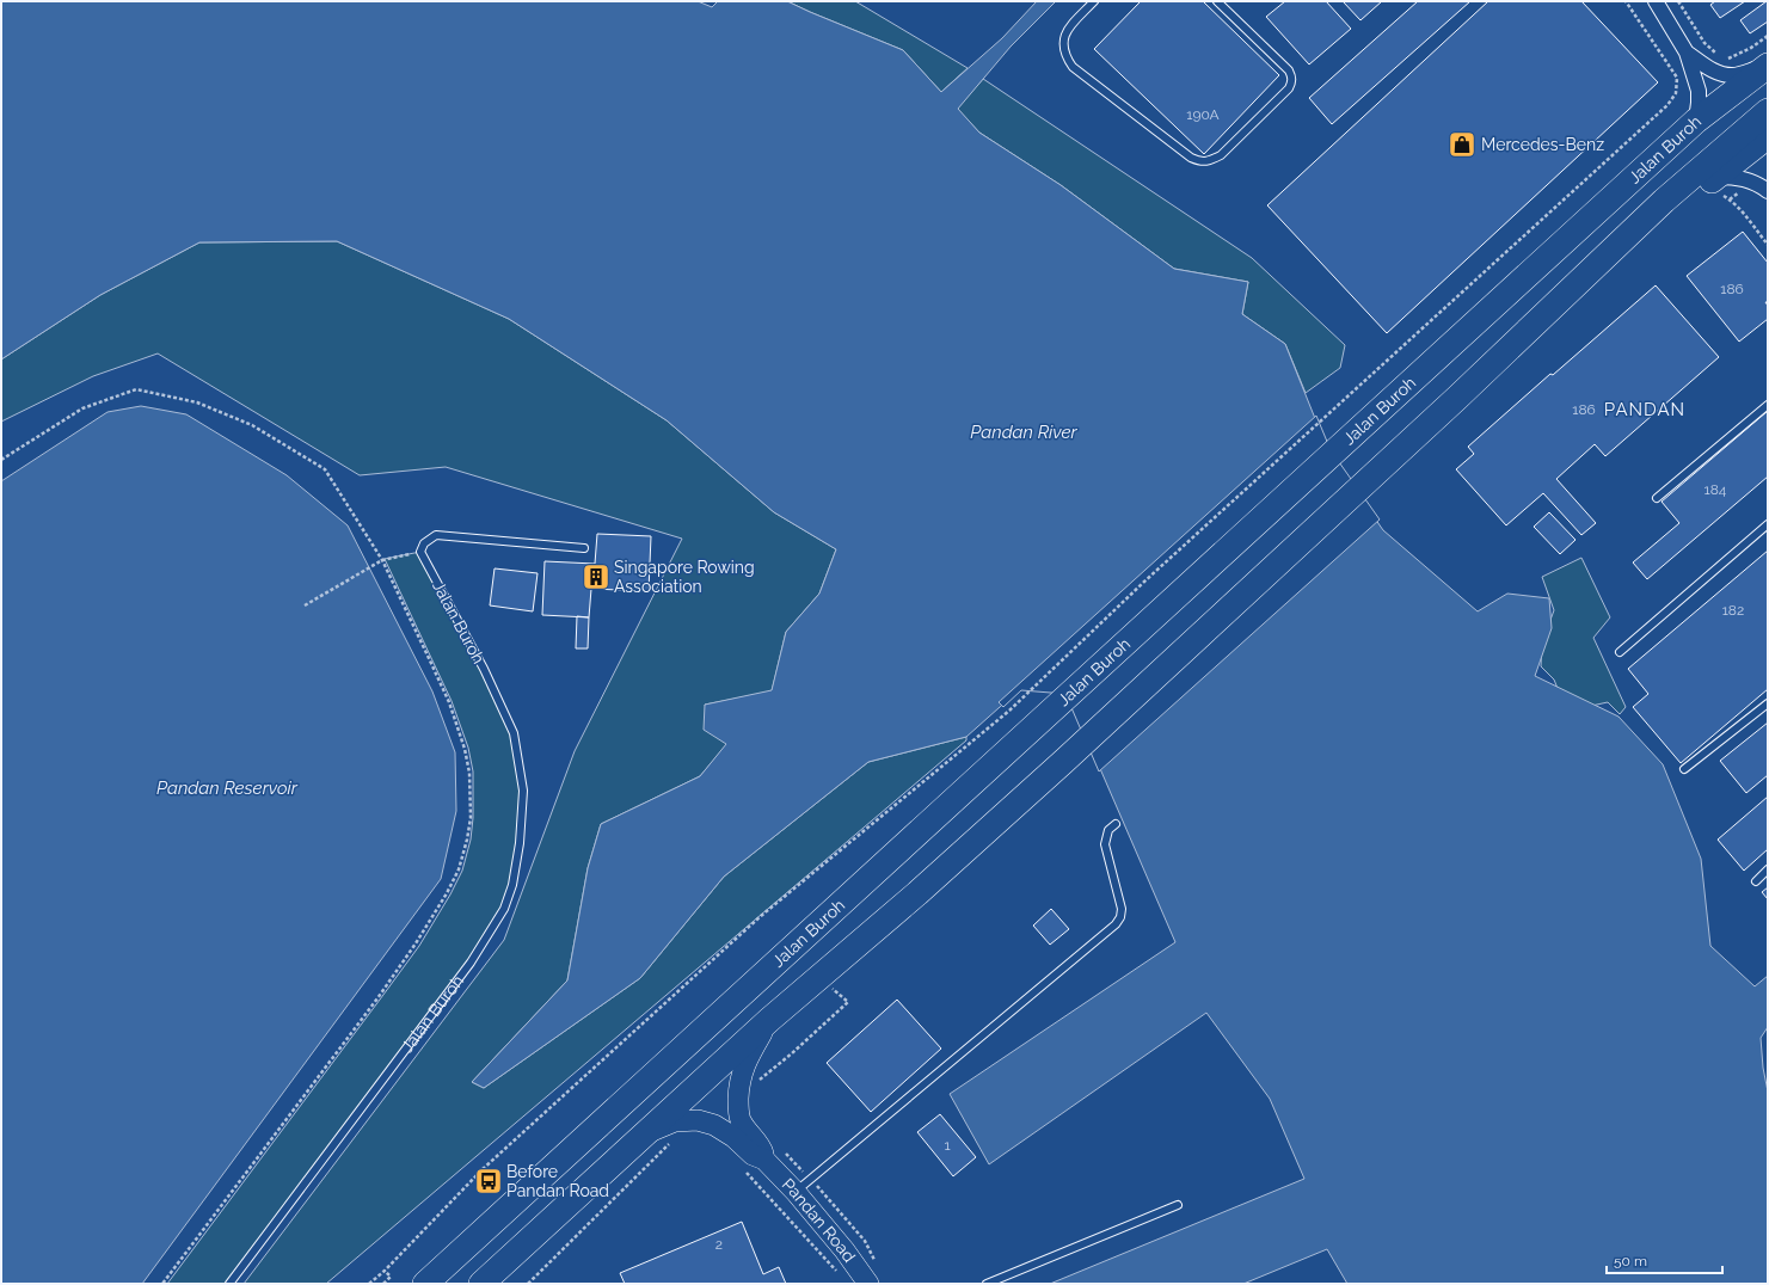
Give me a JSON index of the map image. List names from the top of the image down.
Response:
{
  "streets": {
    "highway": ["Jalan Buroh"],
    "street": ["Pandan Road"]
  },
  "districts": ["PANDAN"],
  "water": ["Pandan River", "Pandan Reservoir"],
  "places": {
    "shop": ["Mercedes-Benz"],
    "building": ["Singapore Rowing Association"],
    "bus stop": ["Before Pandan Road"]
  },
  "house_numbers": [
    "190A",
    "186",
    "186",
    "184",
    "182",
    "1",
    "2"
  ],
  "scale_bar": "50 m"
}
